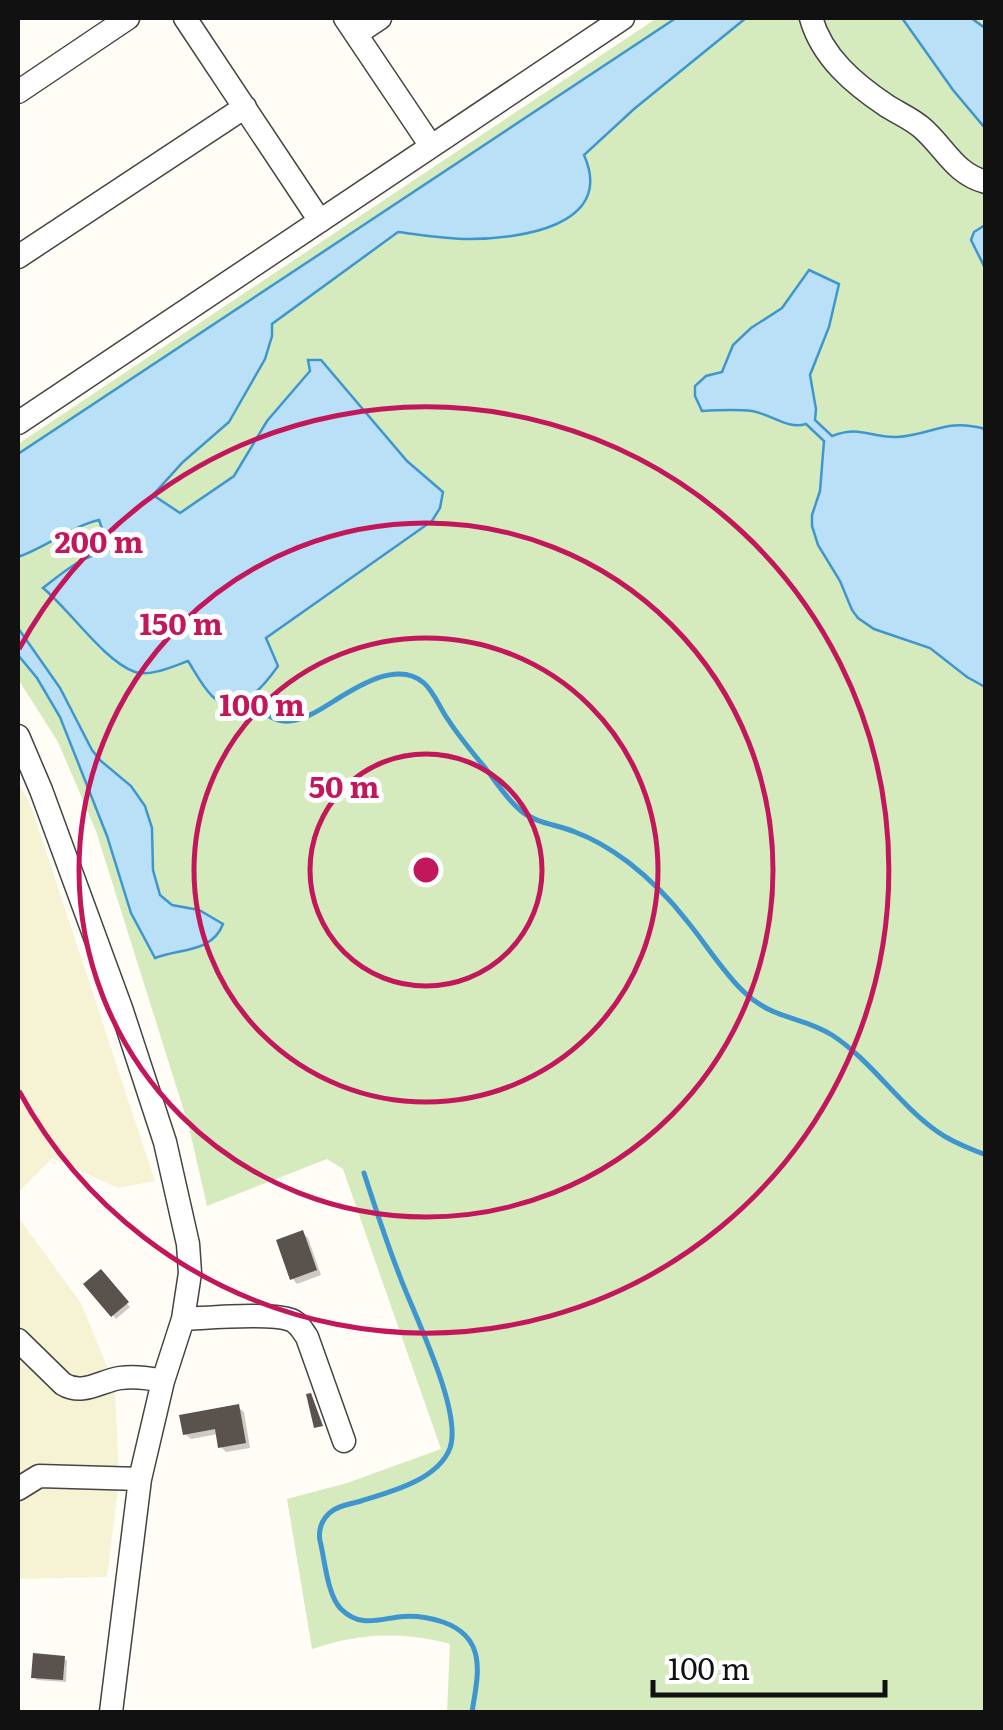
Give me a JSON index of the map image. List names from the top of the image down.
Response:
{
  "scale_bar": "100 m",
  "rings": [
    "200 m",
    "150 m",
    "100 m",
    "50 m"
  ]
}
